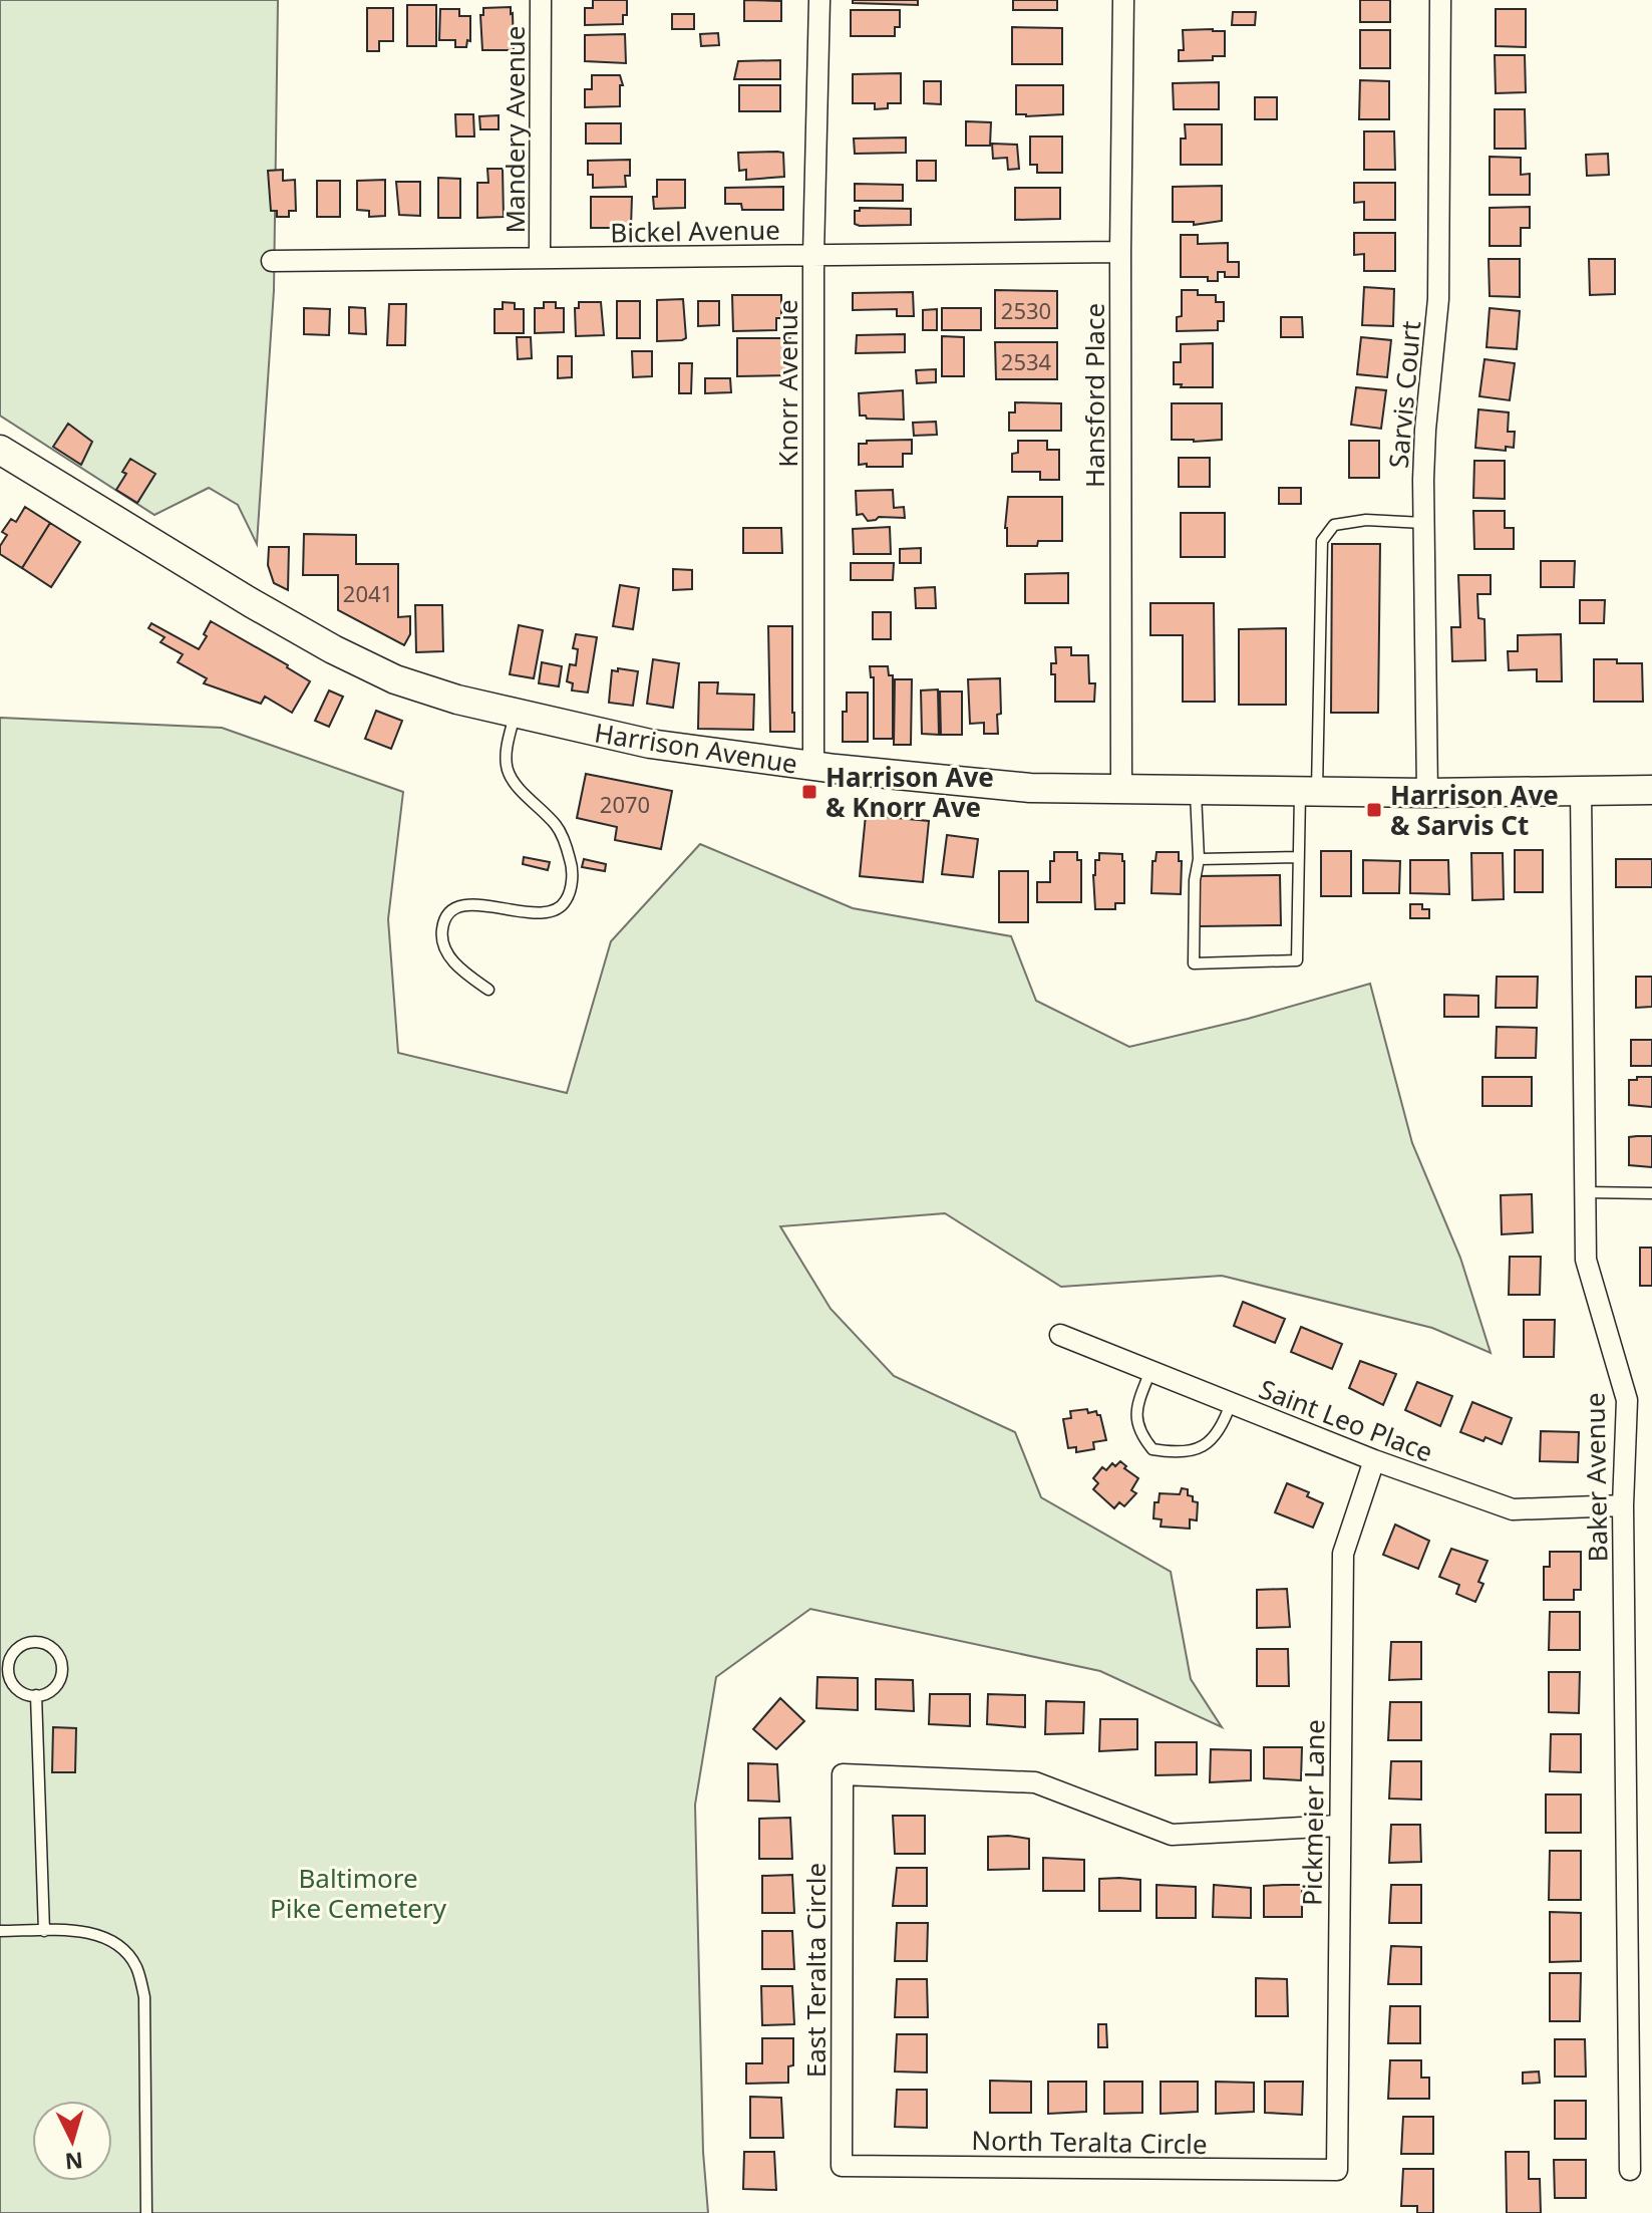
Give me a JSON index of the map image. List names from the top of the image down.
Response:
{
  "streets": {
    "main road": ["Harrison Avenue"],
    "street": [
      "Mandery Avenue",
      "Bickel Avenue",
      "Knorr Avenue",
      "Sarvis Court",
      "Hansford Place",
      "Saint Leo Place",
      "Baker Avenue",
      "Pickmeier Lane",
      "East Teralta Circle",
      "North Teralta Circle"
    ]
  },
  "crossings": [
    ["Mandery Avenue", "Bickel Avenue"],
    ["Bickel Avenue", "Knorr Avenue"],
    ["Bickel Avenue", "Hansford Place"],
    ["Knorr Avenue", "Harrison Avenue"],
    ["Sarvis Court", "Harrison Avenue"],
    ["Hansford Place", "Harrison Avenue"],
    ["Harrison Avenue", "Baker Avenue"],
    ["Saint Leo Place", "Baker Avenue"],
    ["Saint Leo Place", "Pickmeier Lane"],
    ["Pickmeier Lane", "East Teralta Circle"],
    ["Pickmeier Lane", "North Teralta Circle"],
    ["East Teralta Circle", "North Teralta Circle"]
  ],
  "parks": ["Baltimore Pike Cemetery"],
  "places": {
    "transit": ["Harrison Ave & Knorr Ave", "Harrison Ave & Sarvis Ct"]
  },
  "house_numbers": [
    "2530",
    "2534",
    "2041",
    "2070"
  ],
  "north": "bottom"
}
